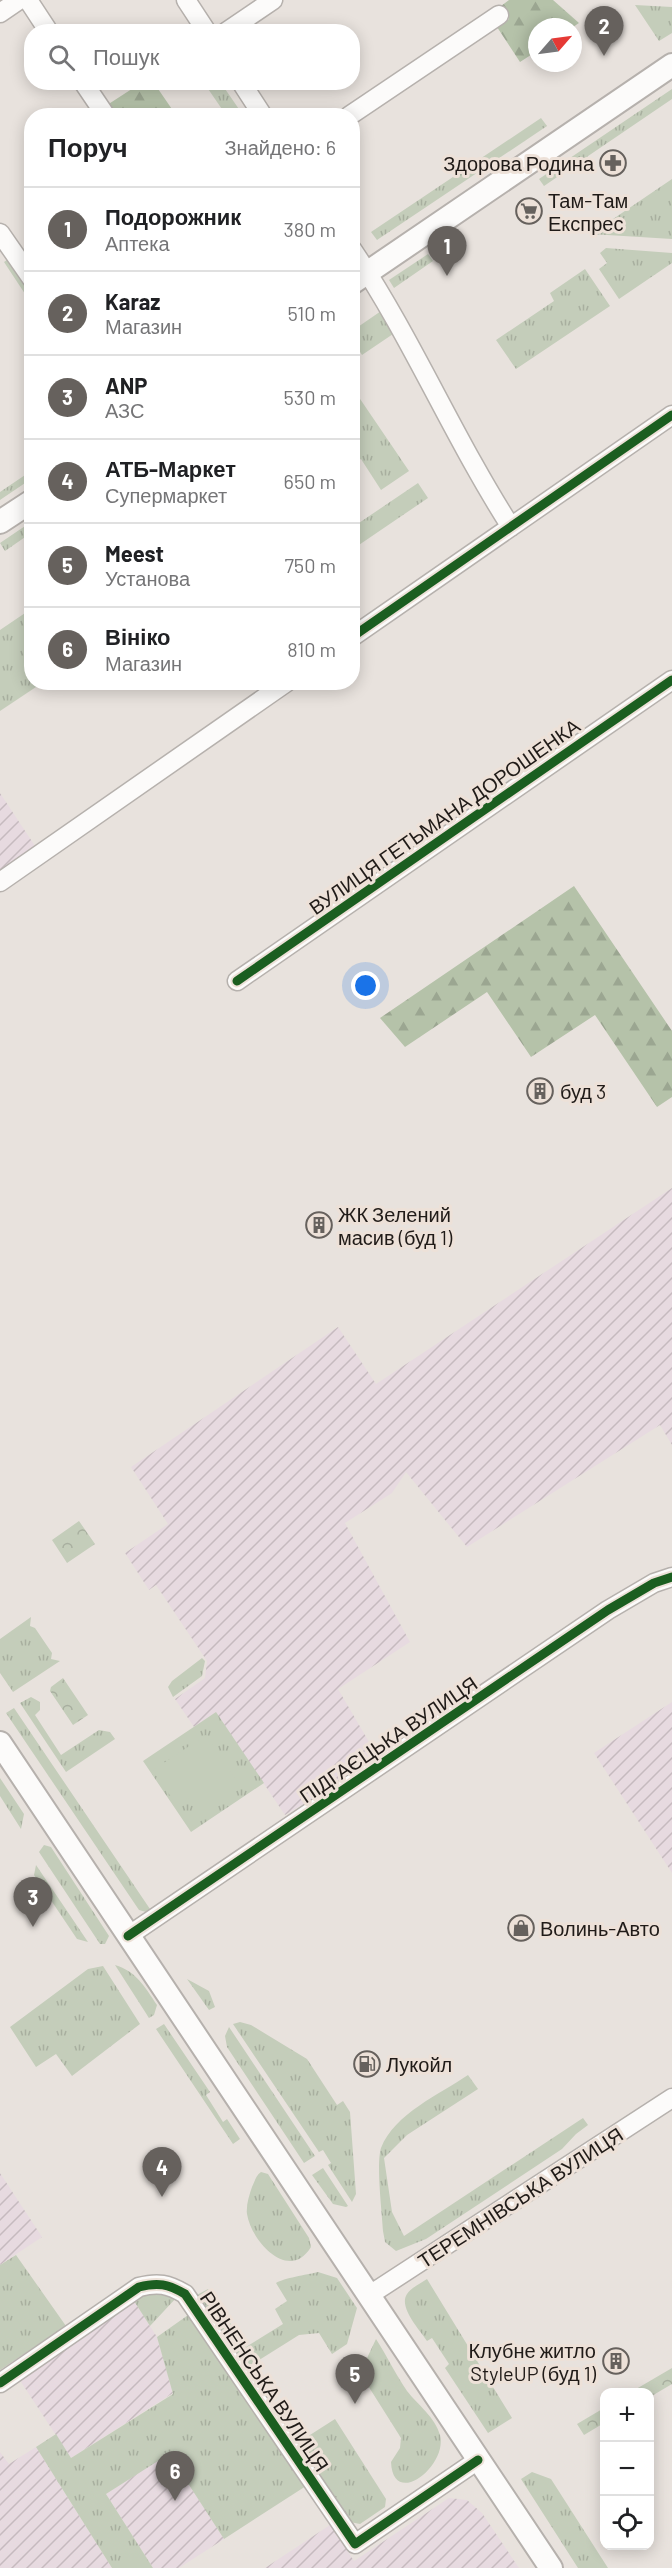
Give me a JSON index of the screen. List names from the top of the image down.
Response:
{
  "streets": {
    "street": [
      "ВУЛИЦЯ ГЕТЬМАНА ДОРОШЕНКА",
      "ПІДГАЄЦЬКА ВУЛИЦЯ",
      "ТЕРЕМНІВСЬКА ВУЛИЦЯ",
      "РІВНЕНСЬКА ВУЛИЦЯ"
    ]
  },
  "places": {
    "pharmacy": ["Здорова Родина"],
    "supermarket": ["Там-Там Експрес"],
    "building": ["буд 3", "ЖК Зелений масив (буд 1)", "Клубне житло StyleUP (буд 1)"],
    "shop": ["Волинь-Авто"],
    "fuel station": ["Лукойл"]
  },
  "north": "top right",
  "page": {
    "pins": [
      "2",
      "1",
      "3",
      "4",
      "5",
      "6"
    ],
    "search": "Пошук",
    "heading": ["Поруч", "Знайдено: 6"],
    "list": [
      {
        "mark": "1",
        "name": "Подорожник",
        "note": "Аптека",
        "value": "380 m"
      },
      {
        "mark": "2",
        "name": "Karaz",
        "note": "Магазин",
        "value": "510 m"
      },
      {
        "mark": "3",
        "name": "ANP",
        "note": "АЗС",
        "value": "530 m"
      },
      {
        "mark": "4",
        "name": "АТБ-Маркет",
        "note": "Супермаркет",
        "value": "650 m"
      },
      {
        "mark": "5",
        "name": "Meest",
        "note": "Установа",
        "value": "750 m"
      },
      {
        "mark": "6",
        "name": "Вініко",
        "note": "Магазин",
        "value": "810 m"
      }
    ],
    "map_buttons": ["+", "−"]
  }
}
